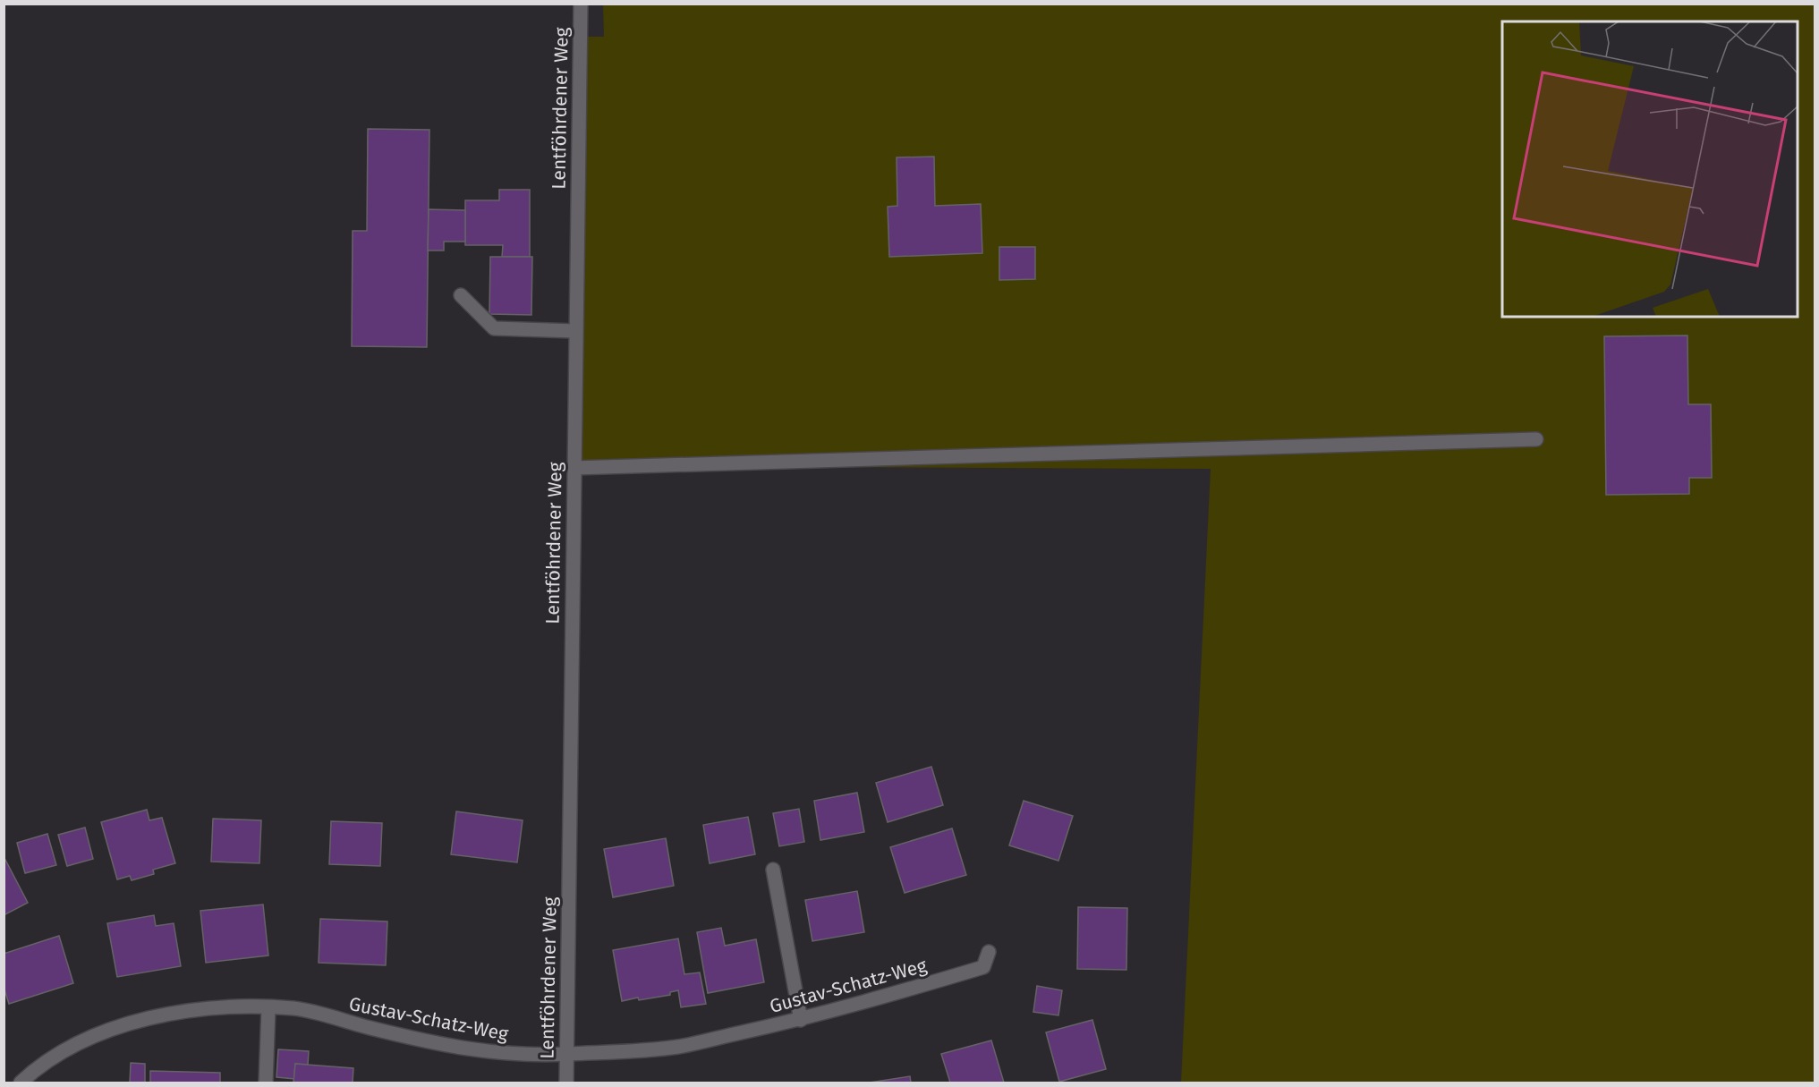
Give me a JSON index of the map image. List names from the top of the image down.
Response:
{
  "streets": {
    "street": ["Lentföhrdener Weg", "Gustav-Schatz-Weg"]
  },
  "crossings": [
    ["Lentföhrdener Weg", "Gustav-Schatz-Weg"]
  ]
}
